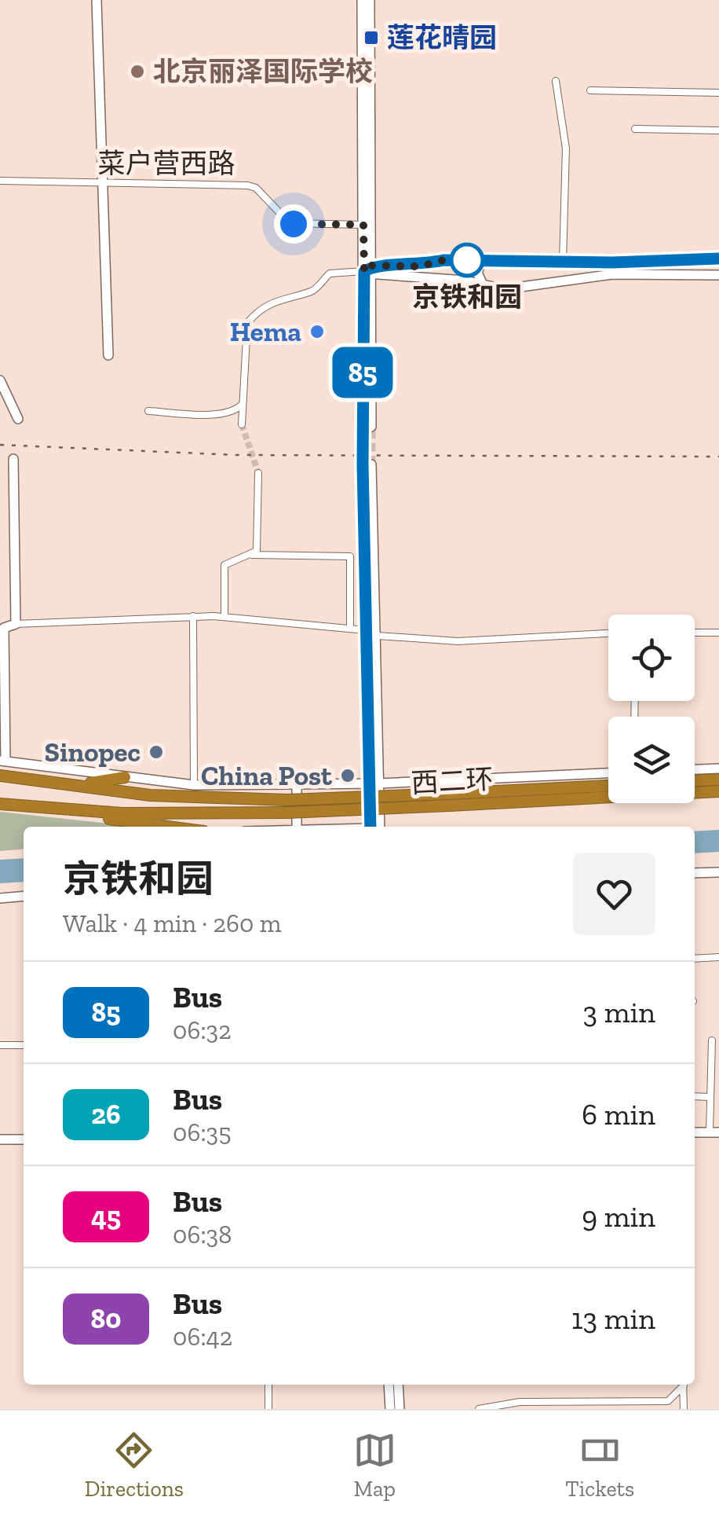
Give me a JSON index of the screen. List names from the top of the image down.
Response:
{
  "streets": {
    "highway": ["西二环"],
    "street": ["菜户营西路"]
  },
  "places": {
    "transit": ["莲花晴园"],
    "other": [
      "北京丽泽国际学校",
      "京铁和园",
      "Hema",
      "Sinopec",
      "China Post"
    ]
  },
  "lines": ["bus line 85"],
  "page": {
    "on_map": "85",
    "heading": ["京铁和园", "Walk · 4 min · 260 m"],
    "list": [
      {
        "mark": "85",
        "name": "Bus",
        "note": "06:32",
        "value": "3 min"
      },
      {
        "mark": "26",
        "name": "Bus",
        "note": "06:35",
        "value": "6 min"
      },
      {
        "mark": "45",
        "name": "Bus",
        "note": "06:38",
        "value": "9 min"
      },
      {
        "mark": "80",
        "name": "Bus",
        "note": "06:42",
        "value": "13 min"
      }
    ],
    "tabs": ["Directions", "Map", "Tickets"]
  }
}
